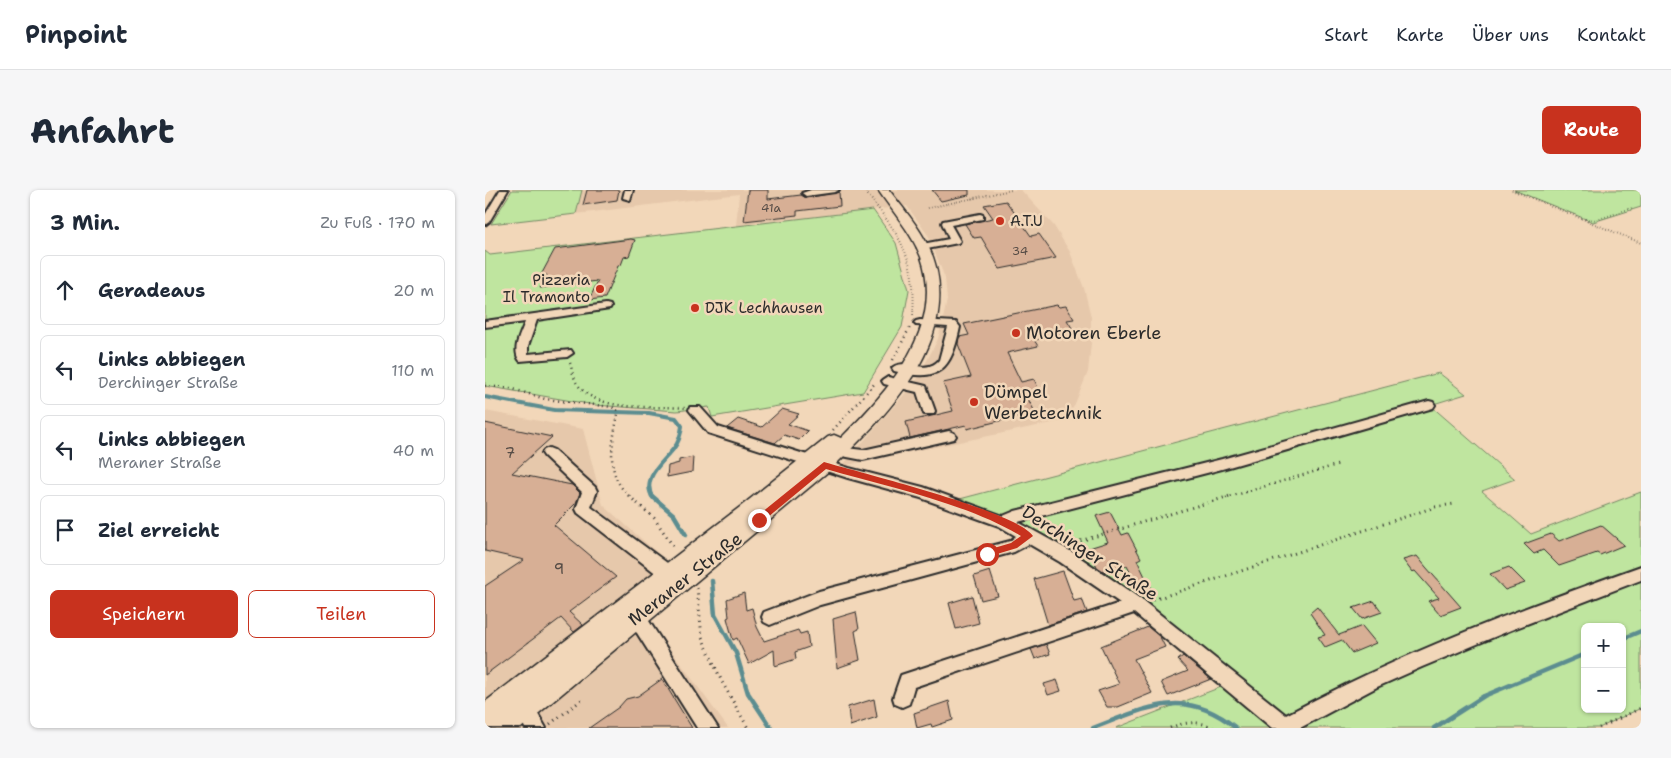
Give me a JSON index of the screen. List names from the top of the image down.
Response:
{
  "streets": {
    "main road": ["Meraner Straße"],
    "street": ["Derchinger Straße"]
  },
  "crossings": [
    ["Derchinger Straße", "Meraner Straße"]
  ],
  "places": [
    "A.T.U",
    "Pizzeria Il Tramonto",
    "DJK Lechhausen",
    "Motoren Eberle",
    "Dümpel Werbetechnik"
  ],
  "house_numbers": [
    "41a",
    "34",
    "7",
    "9"
  ],
  "page": {
    "header": "Pinpoint",
    "nav": [
      "Start",
      "Karte",
      "Über uns",
      "Kontakt"
    ],
    "buttons": [
      "Route",
      ["Speichern", "Teilen"]
    ],
    "title": "Anfahrt",
    "heading": ["3 Min.", "Zu Fuß · 170 m"],
    "list": [
      ["Geradeaus", "20 m"],
      ["Links abbiegen", "Derchinger Straße", "110 m"],
      ["Links abbiegen", "Meraner Straße", "40 m"],
      "Ziel erreicht"
    ],
    "map_buttons": ["+", "−"]
  }
}
